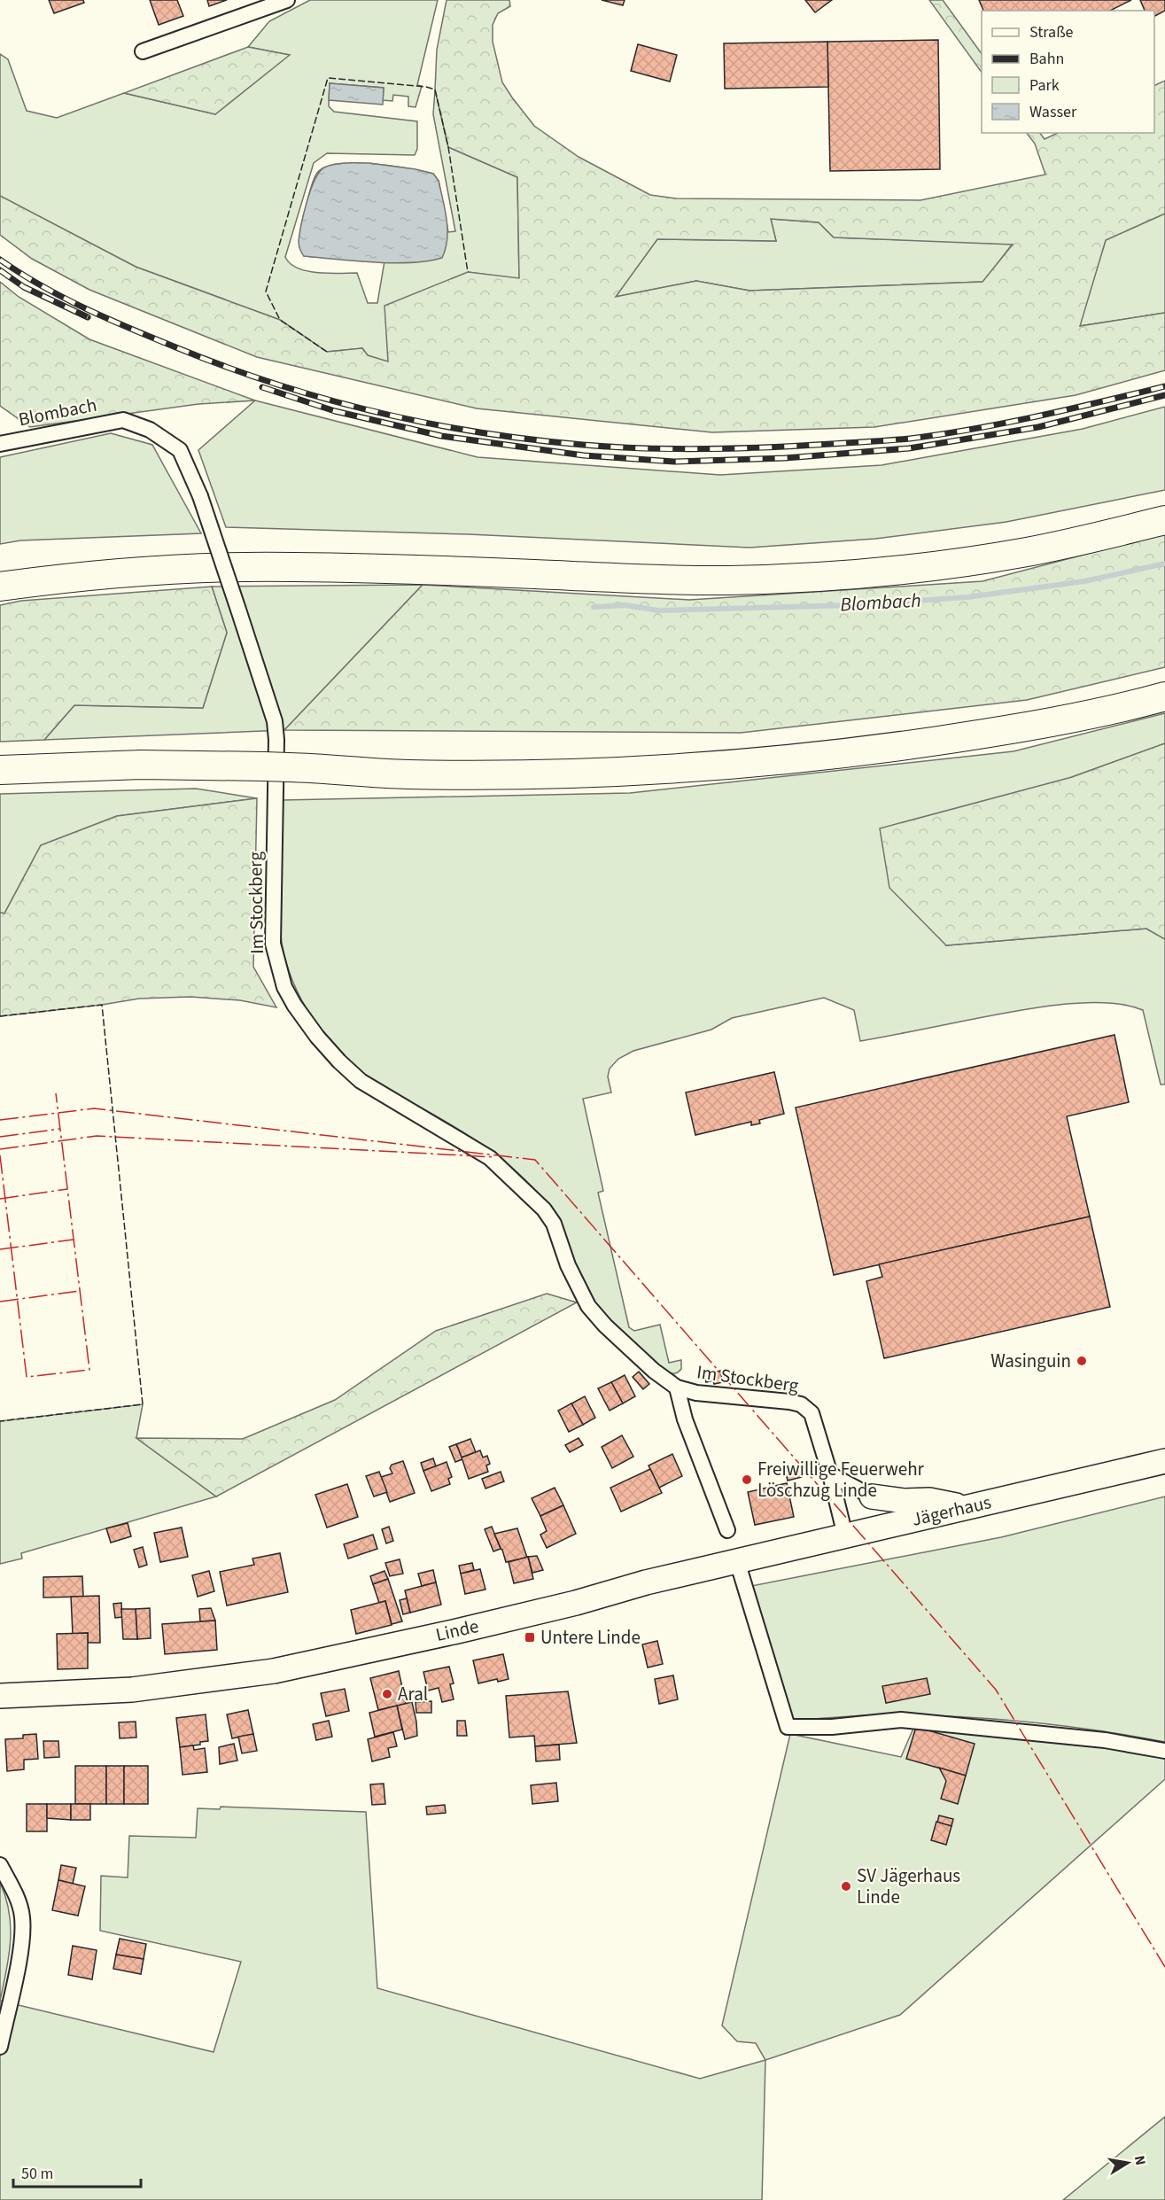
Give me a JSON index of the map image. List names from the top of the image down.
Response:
{
  "streets": {
    "main road": ["Jägerhaus", "Linde"],
    "street": ["Blombach", "Im Stockberg"]
  },
  "crossings": [
    ["Blombach", "Im Stockberg"],
    ["Im Stockberg", "Jägerhaus"],
    ["Jägerhaus", "Linde"]
  ],
  "water": ["Blombach"],
  "places": {
    "other": [
      "Wasinguin",
      "Freiwillige Feuerwehr Löschzug Linde",
      "Aral",
      "SV Jägerhaus Linde"
    ],
    "transit": ["Untere Linde"]
  },
  "legend": [
    "Straße",
    "Bahn",
    "Park",
    "Wasser"
  ],
  "scale_bar": "50 m",
  "north": "right"
}
